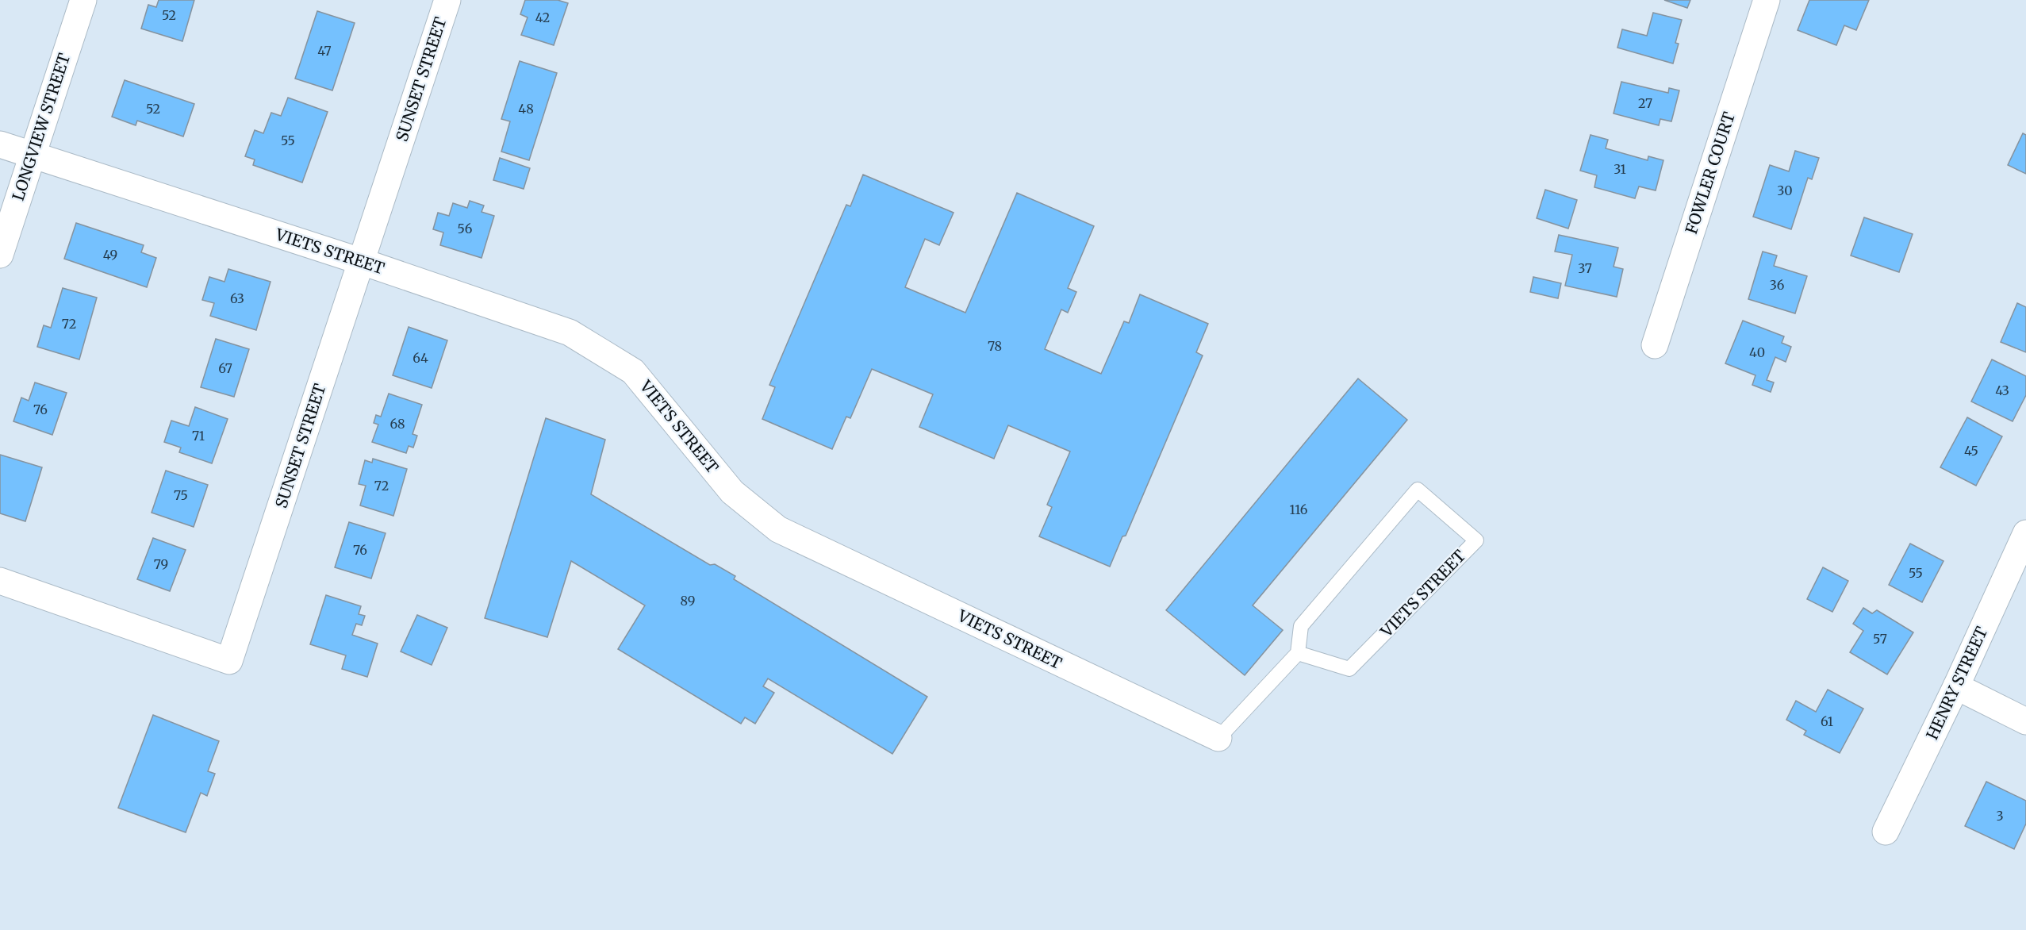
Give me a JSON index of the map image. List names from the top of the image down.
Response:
{
  "streets": {
    "street": [
      "SUNSET STREET",
      "LONGVIEW STREET",
      "FOWLER COURT",
      "VIETS STREET",
      "HENRY STREET"
    ]
  },
  "crossings": [
    ["SUNSET STREET", "VIETS STREET"],
    ["LONGVIEW STREET", "VIETS STREET"]
  ],
  "house_numbers": [
    "52",
    "42",
    "47",
    "27",
    "52",
    "48",
    "55",
    "31",
    "30",
    "56",
    "49",
    "37",
    "36",
    "63",
    "72",
    "78",
    "40",
    "64",
    "67",
    "43",
    "76",
    "68",
    "71",
    "45",
    "72",
    "75",
    "116",
    "76",
    "79",
    "55",
    "89",
    "57",
    "61",
    "3"
  ]
}
